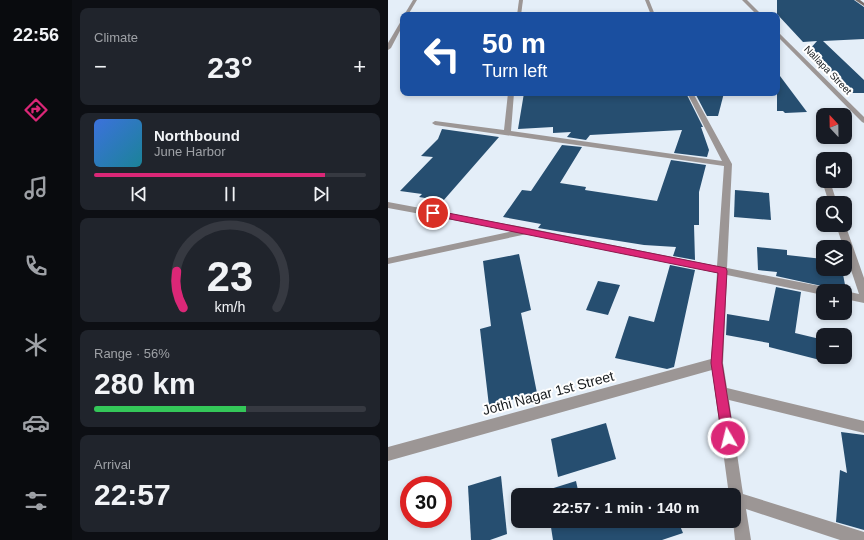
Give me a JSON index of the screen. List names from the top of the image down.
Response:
{
  "streets": {
    "street": ["Nallapa Street", "Jothi Nagar 1st Street"]
  },
  "north": "top",
  "page": {
    "tabs": "22:56",
    "tile": [
      "Climate",
      ["Range · 56%", "280 km"],
      ["Arrival", "22:57"]
    ],
    "turn": ["50 m", "Turn left"],
    "heat": ["−", "23°", "+"],
    "map_buttons": ["+", "−"],
    "song": ["Northbound", "June Harbor"],
    "limit": "30",
    "trip": "22:57 · 1 min · 140 m",
    "gauge": ["23", "km/h"]
  }
}
